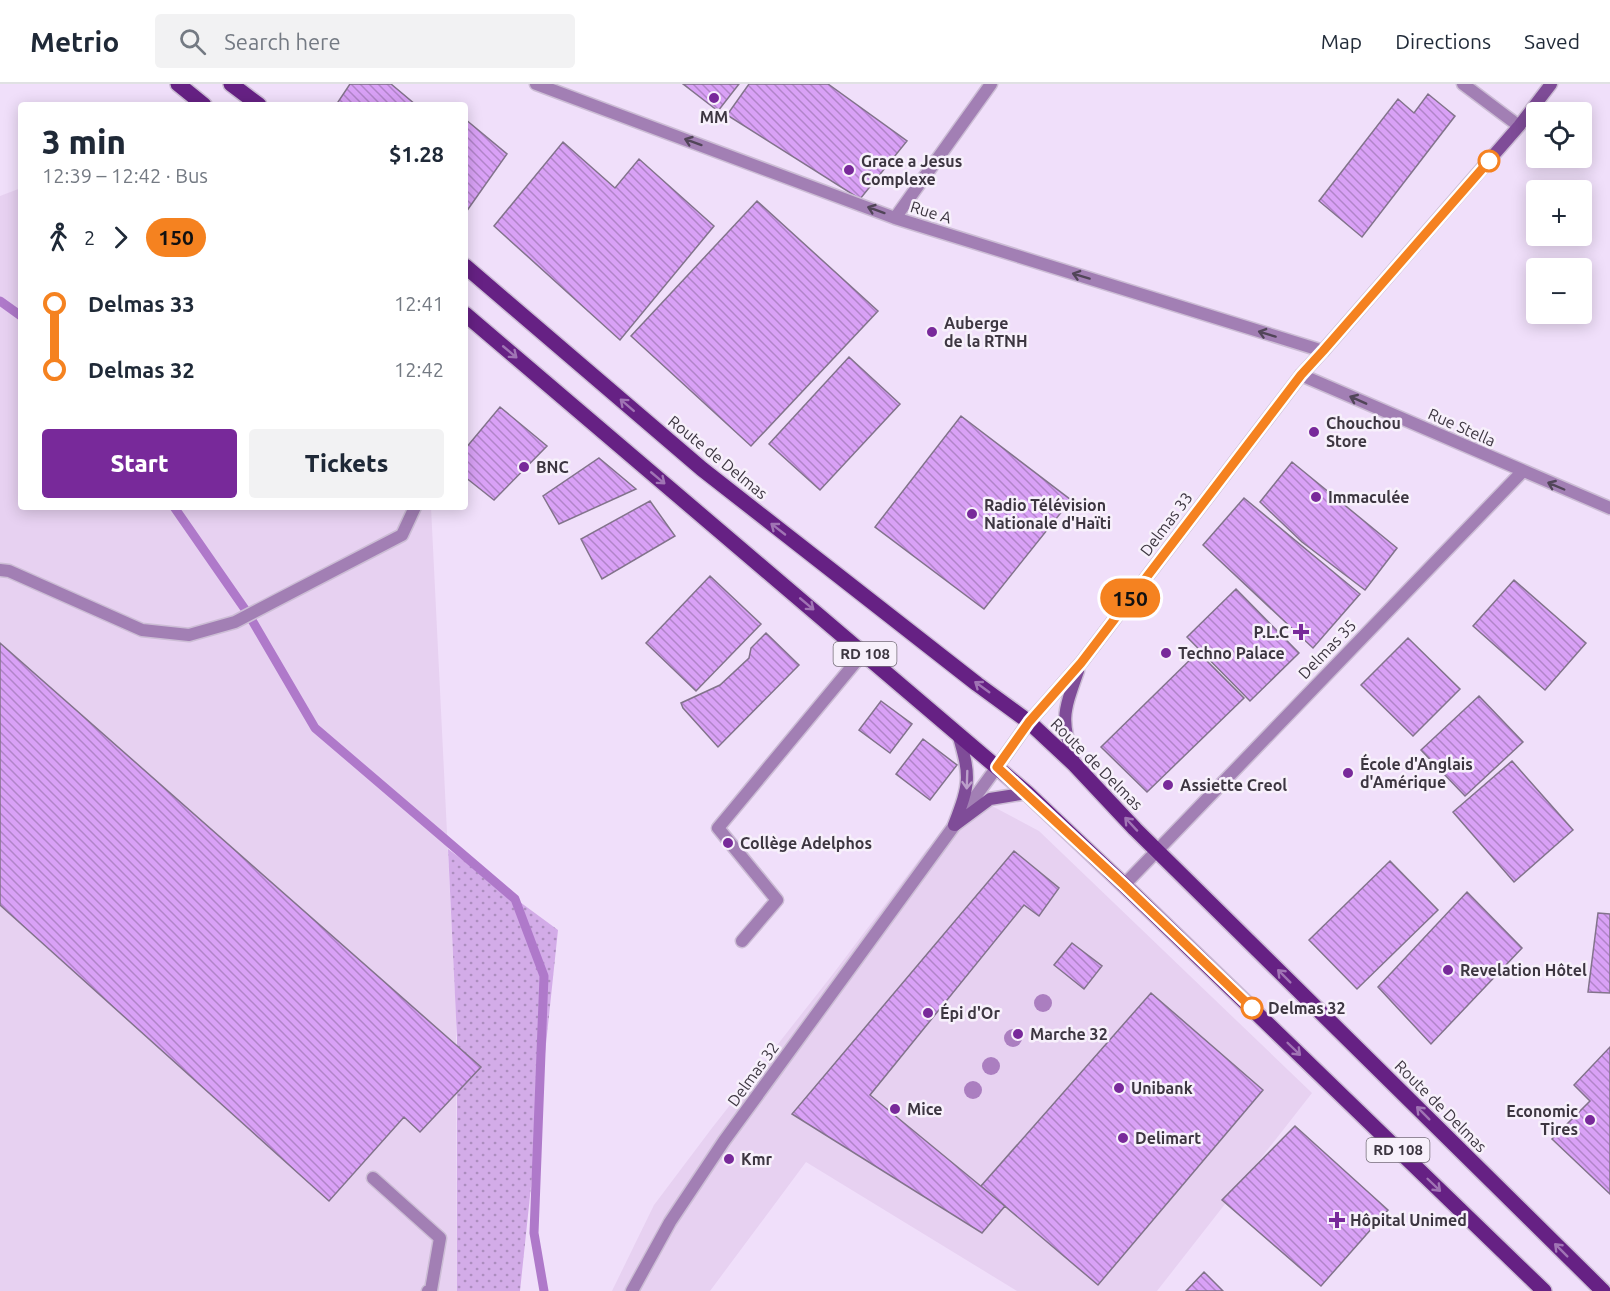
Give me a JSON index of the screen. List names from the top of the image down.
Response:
{
  "streets": {
    "main road": ["Route de Delmas", "Delmas 33", "RD 108"],
    "street": [
      "Rue A",
      "Rue Stella",
      "Delmas 35",
      "Delmas 32"
    ]
  },
  "crossings": [
    ["Rue A", "Delmas 33"],
    ["Rue Stella", "Delmas 33"],
    ["Rue Stella", "Delmas 35"],
    ["Route de Delmas", "Delmas 33"],
    ["Route de Delmas", "Delmas 35"],
    ["Delmas 33", "RD 108"],
    ["Delmas 33", "Delmas 32"],
    ["Delmas 35", "RD 108"],
    ["RD 108", "Delmas 32"]
  ],
  "one_way": ["Rue A", "Rue Stella"],
  "places": {
    "other": [
      "MM",
      "Grace a Jesus Complexe",
      "Auberge de la RTNH",
      "Chouchou Store",
      "BNC",
      "Immaculée",
      "Radio Télévision Nationale d'Haïti",
      "Techno Palace",
      "École d'Anglais d'Amérique",
      "Assiette Creol",
      "Collège Adelphos",
      "Revelation Hôtel",
      "Delmas 32",
      "Épi d'Or",
      "Marche 32",
      "Unibank",
      "Mice",
      "Economic Tires",
      "Delimart",
      "Kmr"
    ],
    "health": ["P.L.C", "Hôpital Unimed"]
  },
  "lines": ["bus line 150"],
  "page": {
    "header": "Metrio",
    "search": "Search here",
    "nav": ["Map", "Directions", "Saved"],
    "on_map": "150",
    "map_buttons": ["+", "−"],
    "heading": ["3 min", "12:39 – 12:42 · Bus", "$1.28"],
    "legs": ["2", "150"],
    "list": [
      {
        "name": "Delmas 33",
        "value": "12:41"
      },
      {
        "name": "Delmas 32",
        "value": "12:42"
      }
    ],
    "buttons": ["Start", "Tickets"]
  }
}
